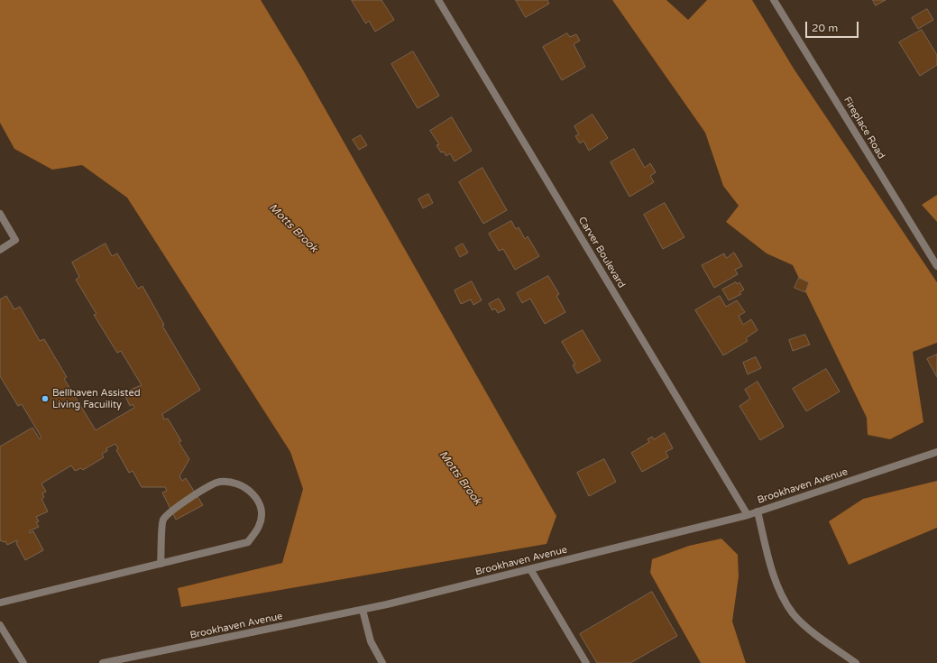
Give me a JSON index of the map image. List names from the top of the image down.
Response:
{
  "streets": {
    "street": ["Fireplace Road", "Carver Boulevard", "Brookhaven Avenue"]
  },
  "crossings": [
    ["Carver Boulevard", "Brookhaven Avenue"]
  ],
  "water": ["Motts Brook"],
  "places": ["Bellhaven Assisted Living Facuility"],
  "scale_bar": "20 m"
}
